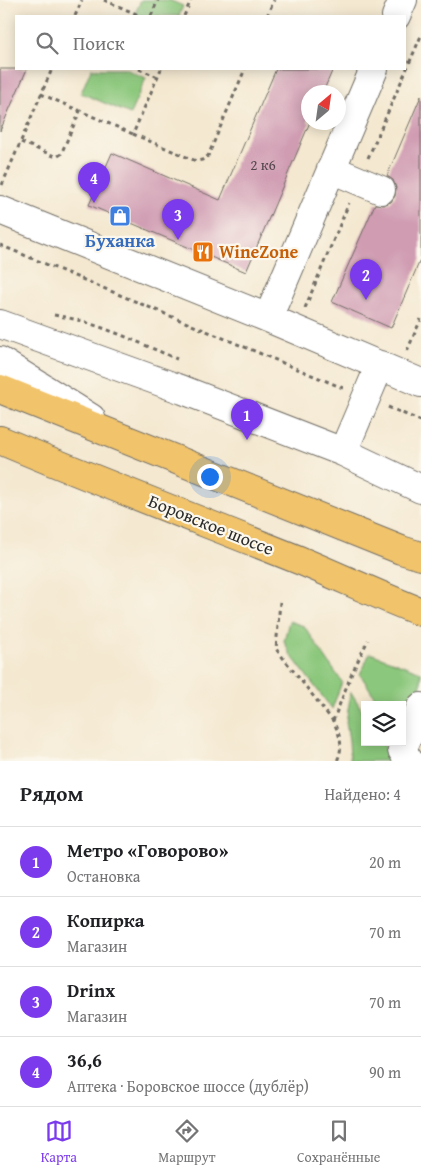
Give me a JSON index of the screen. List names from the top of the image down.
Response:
{
  "streets": {
    "main road": ["Боровское шоссе"]
  },
  "places": {
    "shop": ["Буханка"],
    "restaurant": ["WineZone"]
  },
  "house_numbers": ["2 к6"],
  "north": "top right",
  "page": {
    "search": "Поиск",
    "pins": [
      "4",
      "3",
      "2",
      "1"
    ],
    "heading": ["Рядом", "Найдено: 4"],
    "list": [
      {
        "mark": "1",
        "name": "Метро «Говорово»",
        "note": "Остановка",
        "value": "20 m"
      },
      {
        "mark": "2",
        "name": "Копирка",
        "note": "Магазин",
        "value": "70 m"
      },
      {
        "mark": "3",
        "name": "Drinx",
        "note": "Магазин",
        "value": "70 m"
      },
      {
        "mark": "4",
        "name": "36,6",
        "note": "Аптека · Боровское шоссе (дублёр)",
        "value": "90 m"
      }
    ],
    "nav": ["Карта", "Маршрут", "Сохранённые"]
  }
}
